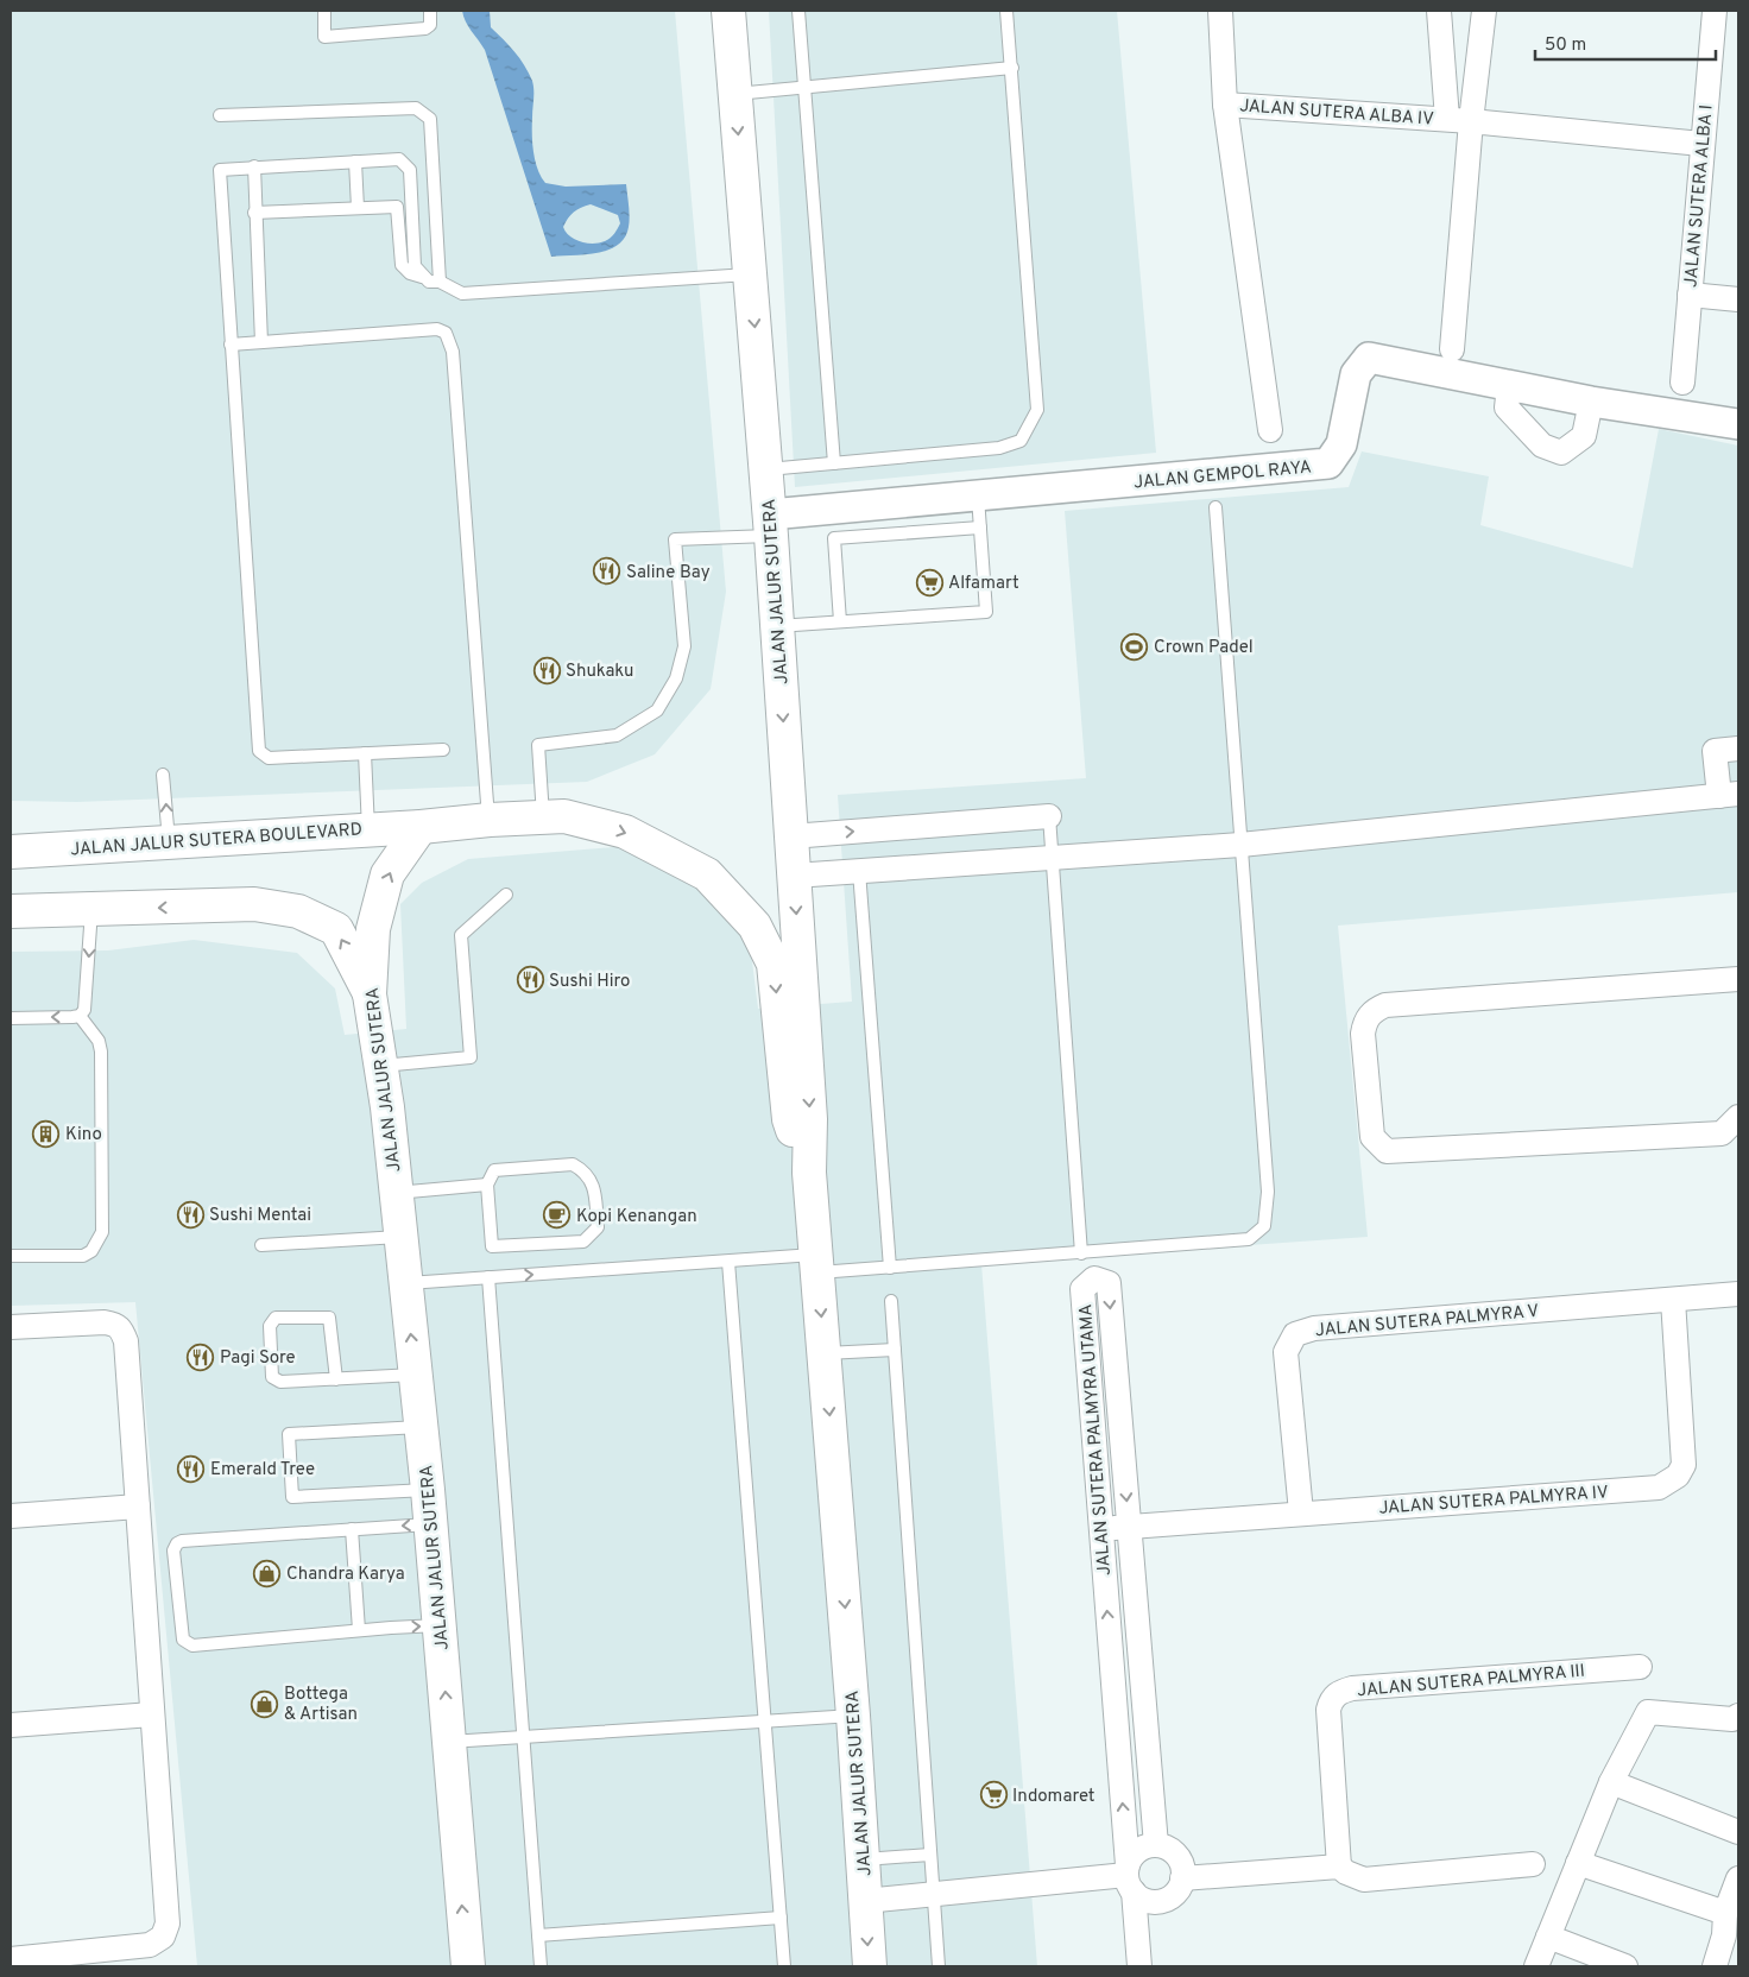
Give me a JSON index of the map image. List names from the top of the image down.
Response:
{
  "streets": {
    "main road": ["JALAN JALUR SUTERA", "JALAN JALUR SUTERA BOULEVARD"],
    "street": [
      "JALAN SUTERA ALBA IV",
      "JALAN SUTERA ALBA I",
      "JALAN GEMPOL RAYA",
      "JALAN SUTERA PALMYRA V",
      "JALAN SUTERA PALMYRA UTAMA",
      "JALAN SUTERA PALMYRA IV",
      "JALAN SUTERA PALMYRA III"
    ]
  },
  "crossings": [
    ["JALAN SUTERA ALBA IV", "JALAN SUTERA ALBA I"],
    ["JALAN GEMPOL RAYA", "JALAN JALUR SUTERA"],
    ["JALAN JALUR SUTERA", "JALAN JALUR SUTERA BOULEVARD"],
    ["JALAN SUTERA PALMYRA V", "JALAN SUTERA PALMYRA IV"],
    ["JALAN SUTERA PALMYRA UTAMA", "JALAN SUTERA PALMYRA IV"]
  ],
  "places": {
    "restaurant": [
      "Saline Bay",
      "Shukaku",
      "Sushi Hiro",
      "Sushi Mentai",
      "Pagi Sore",
      "Emerald Tree"
    ],
    "supermarket": ["Alfamart", "Indomaret"],
    "sports": ["Crown Padel"],
    "building": ["Kino"],
    "cafe": ["Kopi Kenangan"],
    "shop": ["Chandra Karya", "Bottega & Artisan"]
  },
  "scale_bar": "50 m"
}
